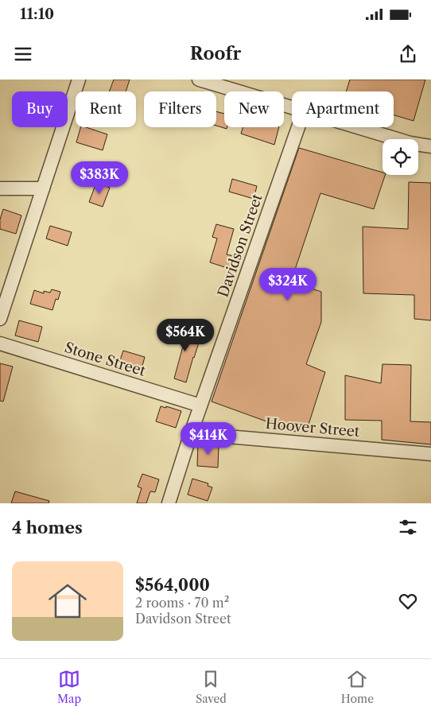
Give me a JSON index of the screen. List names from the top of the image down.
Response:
{
  "streets": {
    "street": ["Davidson Street", "Stone Street", "Hoover Street"]
  },
  "crossings": [
    ["Davidson Street", "Stone Street"],
    ["Davidson Street", "Hoover Street"]
  ],
  "page": {
    "status": "11:10",
    "header": "Roofr",
    "chip": [
      "Buy",
      "Rent",
      "Filters",
      "New",
      "Apartment"
    ],
    "price": [
      "$383K",
      "$324K",
      "$564K",
      "$414K"
    ],
    "heading": "4 homes",
    "list": [
      {
        "name": "$564,000",
        "note": "2 rooms · 70 m² · Davidson Street"
      }
    ],
    "tabs": ["Map", "Saved", "Home"]
  }
}
